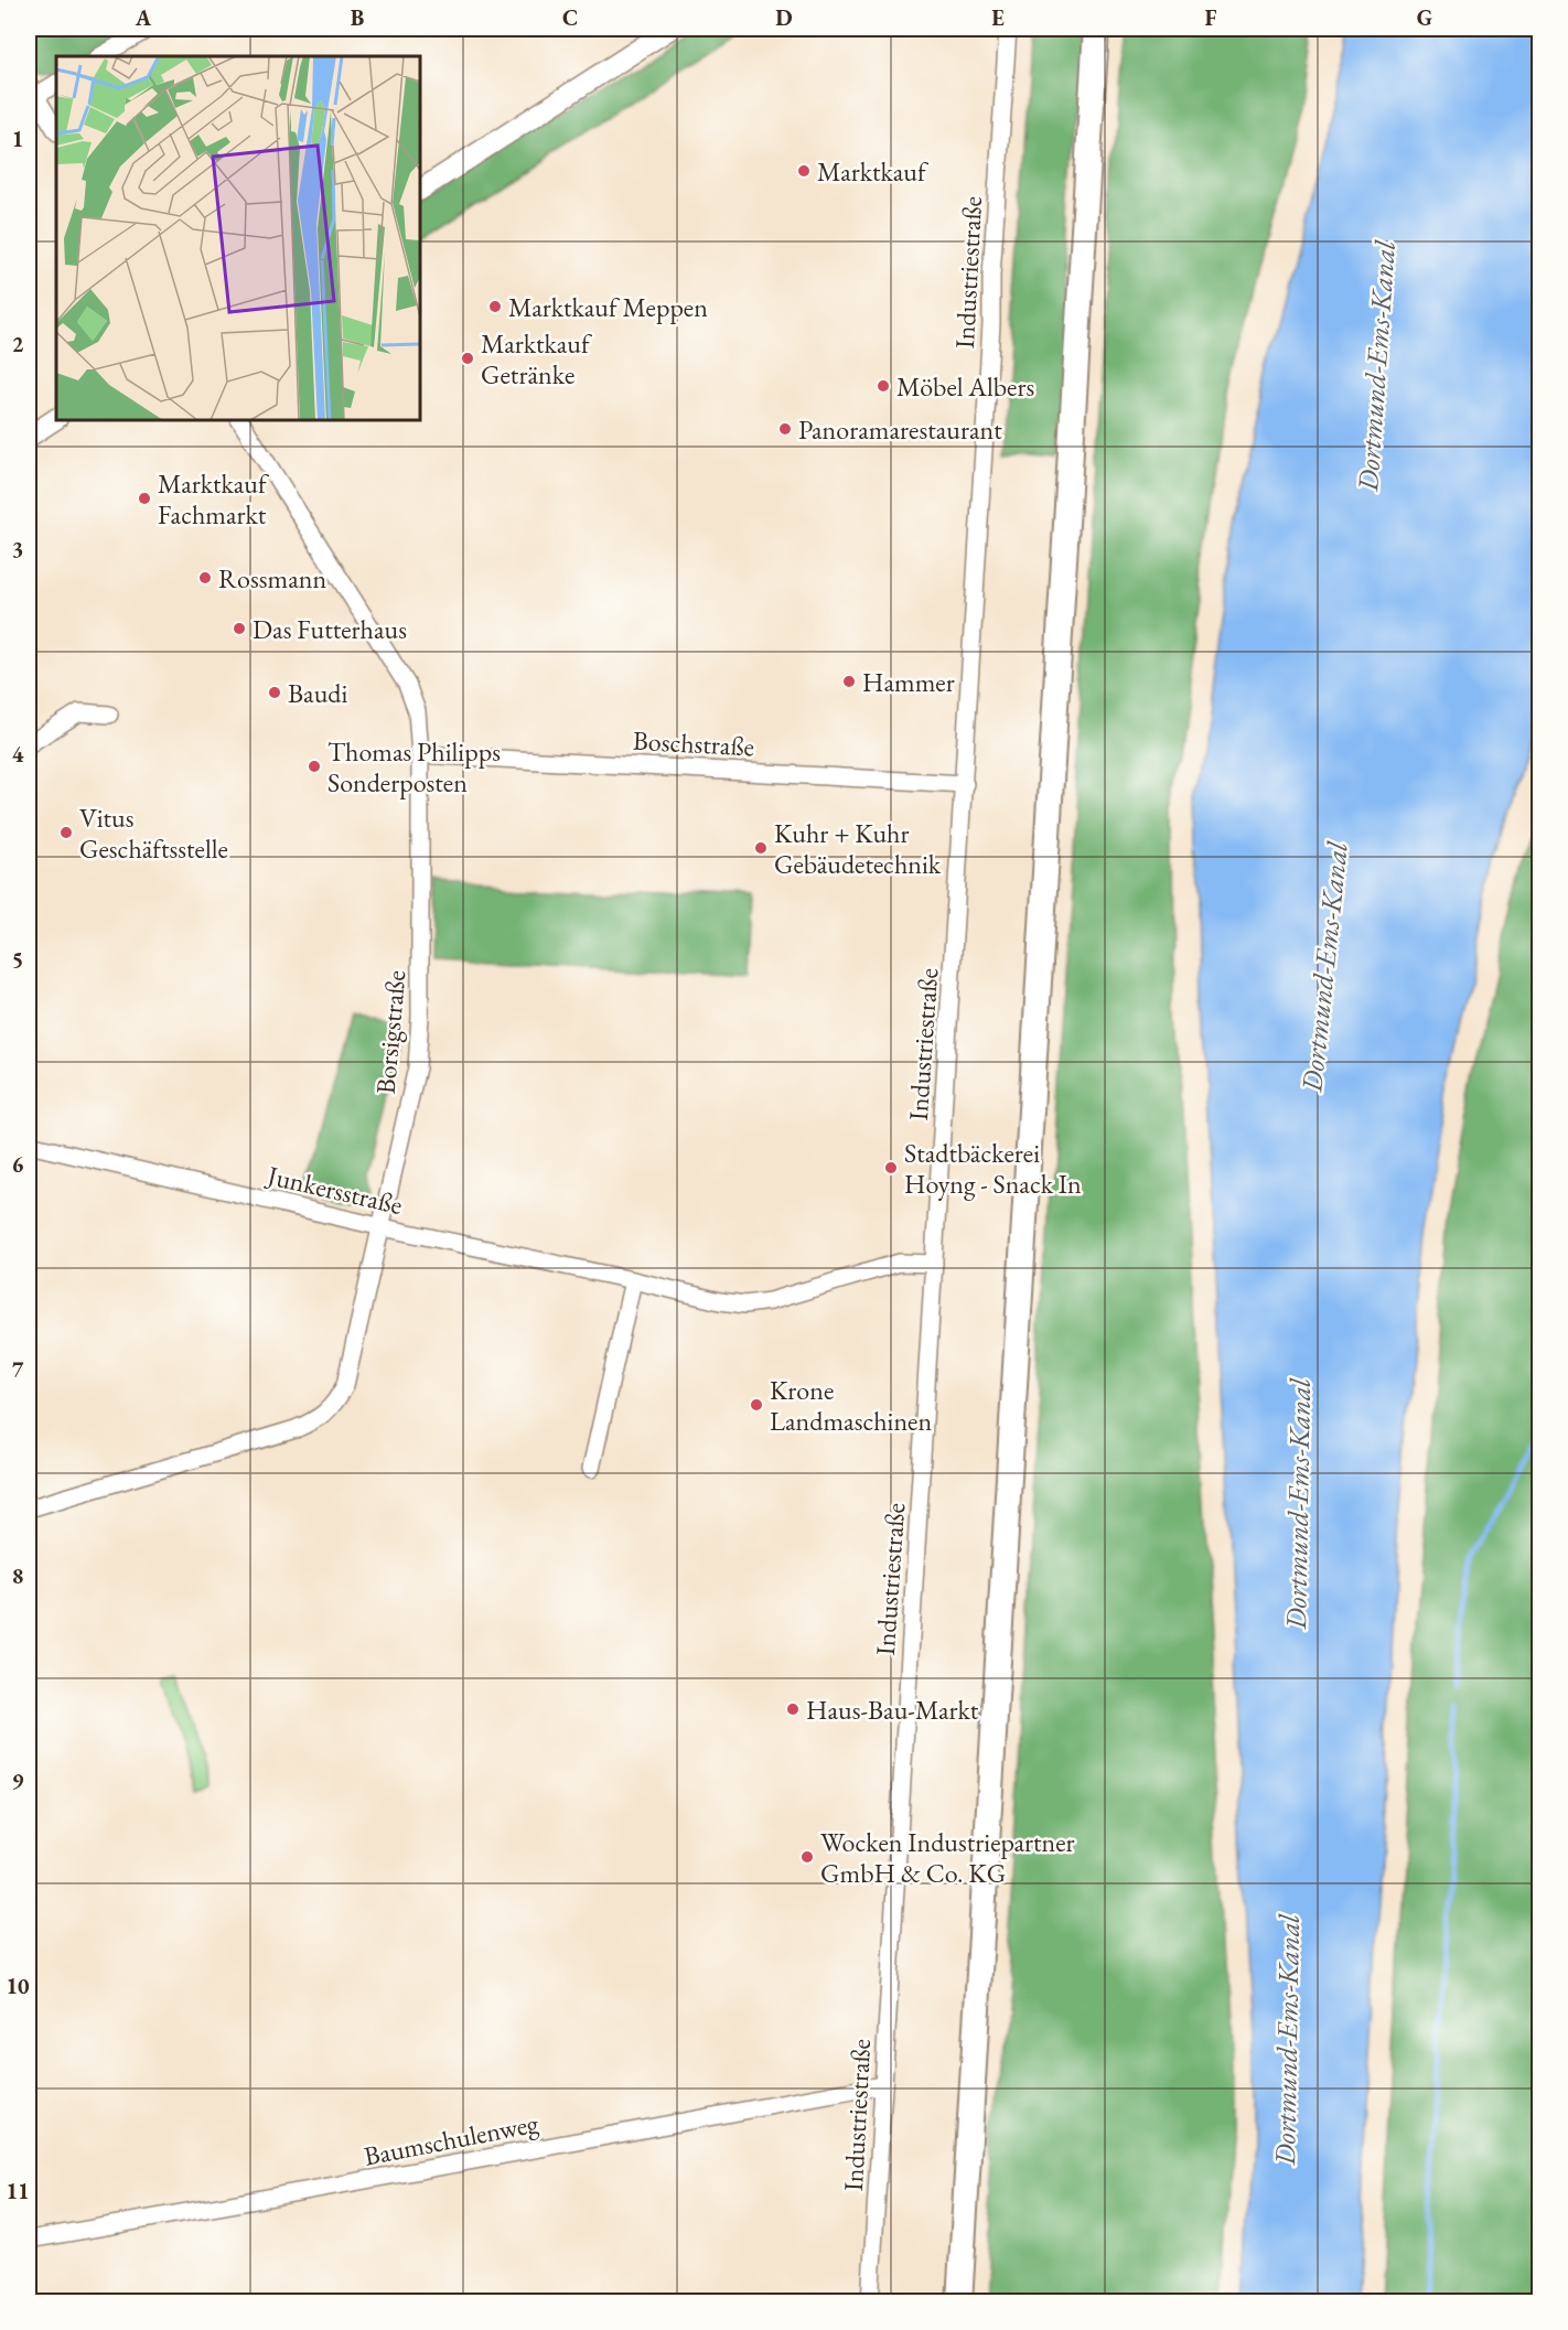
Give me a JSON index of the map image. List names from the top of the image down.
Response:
{
  "streets": {
    "street": [
      "Industriestraße",
      "Boschstraße",
      "Borsigstraße",
      "Junkersstraße",
      "Baumschulenweg"
    ]
  },
  "crossings": [
    ["Industriestraße", "Boschstraße"],
    ["Industriestraße", "Junkersstraße"],
    ["Industriestraße", "Baumschulenweg"],
    ["Boschstraße", "Borsigstraße"],
    ["Borsigstraße", "Junkersstraße"]
  ],
  "water": ["Dortmund-Ems-Kanal"],
  "places": [
    "Marktkauf",
    "Marktkauf Meppen",
    "Marktkauf Getränke",
    "Möbel Albers",
    "Panoramarestaurant",
    "Marktkauf Fachmarkt",
    "Rossmann",
    "Das Futterhaus",
    "Hammer",
    "Baudi",
    "Thomas Philipps Sonderposten",
    "Vitus Geschäftsstelle",
    "Kuhr + Kuhr Gebäudetechnik",
    "Stadtbäckerei Hoyng - Snack In",
    "Krone Landmaschinen",
    "Haus-Bau-Markt",
    "Wocken Industriepartner GmbH & Co. KG"
  ],
  "grid": {
    "columns": [
      "A",
      "B",
      "C",
      "D",
      "E",
      "F",
      "G"
    ],
    "rows": [
      "1",
      "2",
      "3",
      "4",
      "5",
      "6",
      "7",
      "8",
      "9",
      "10",
      "11"
    ]
  }
}
